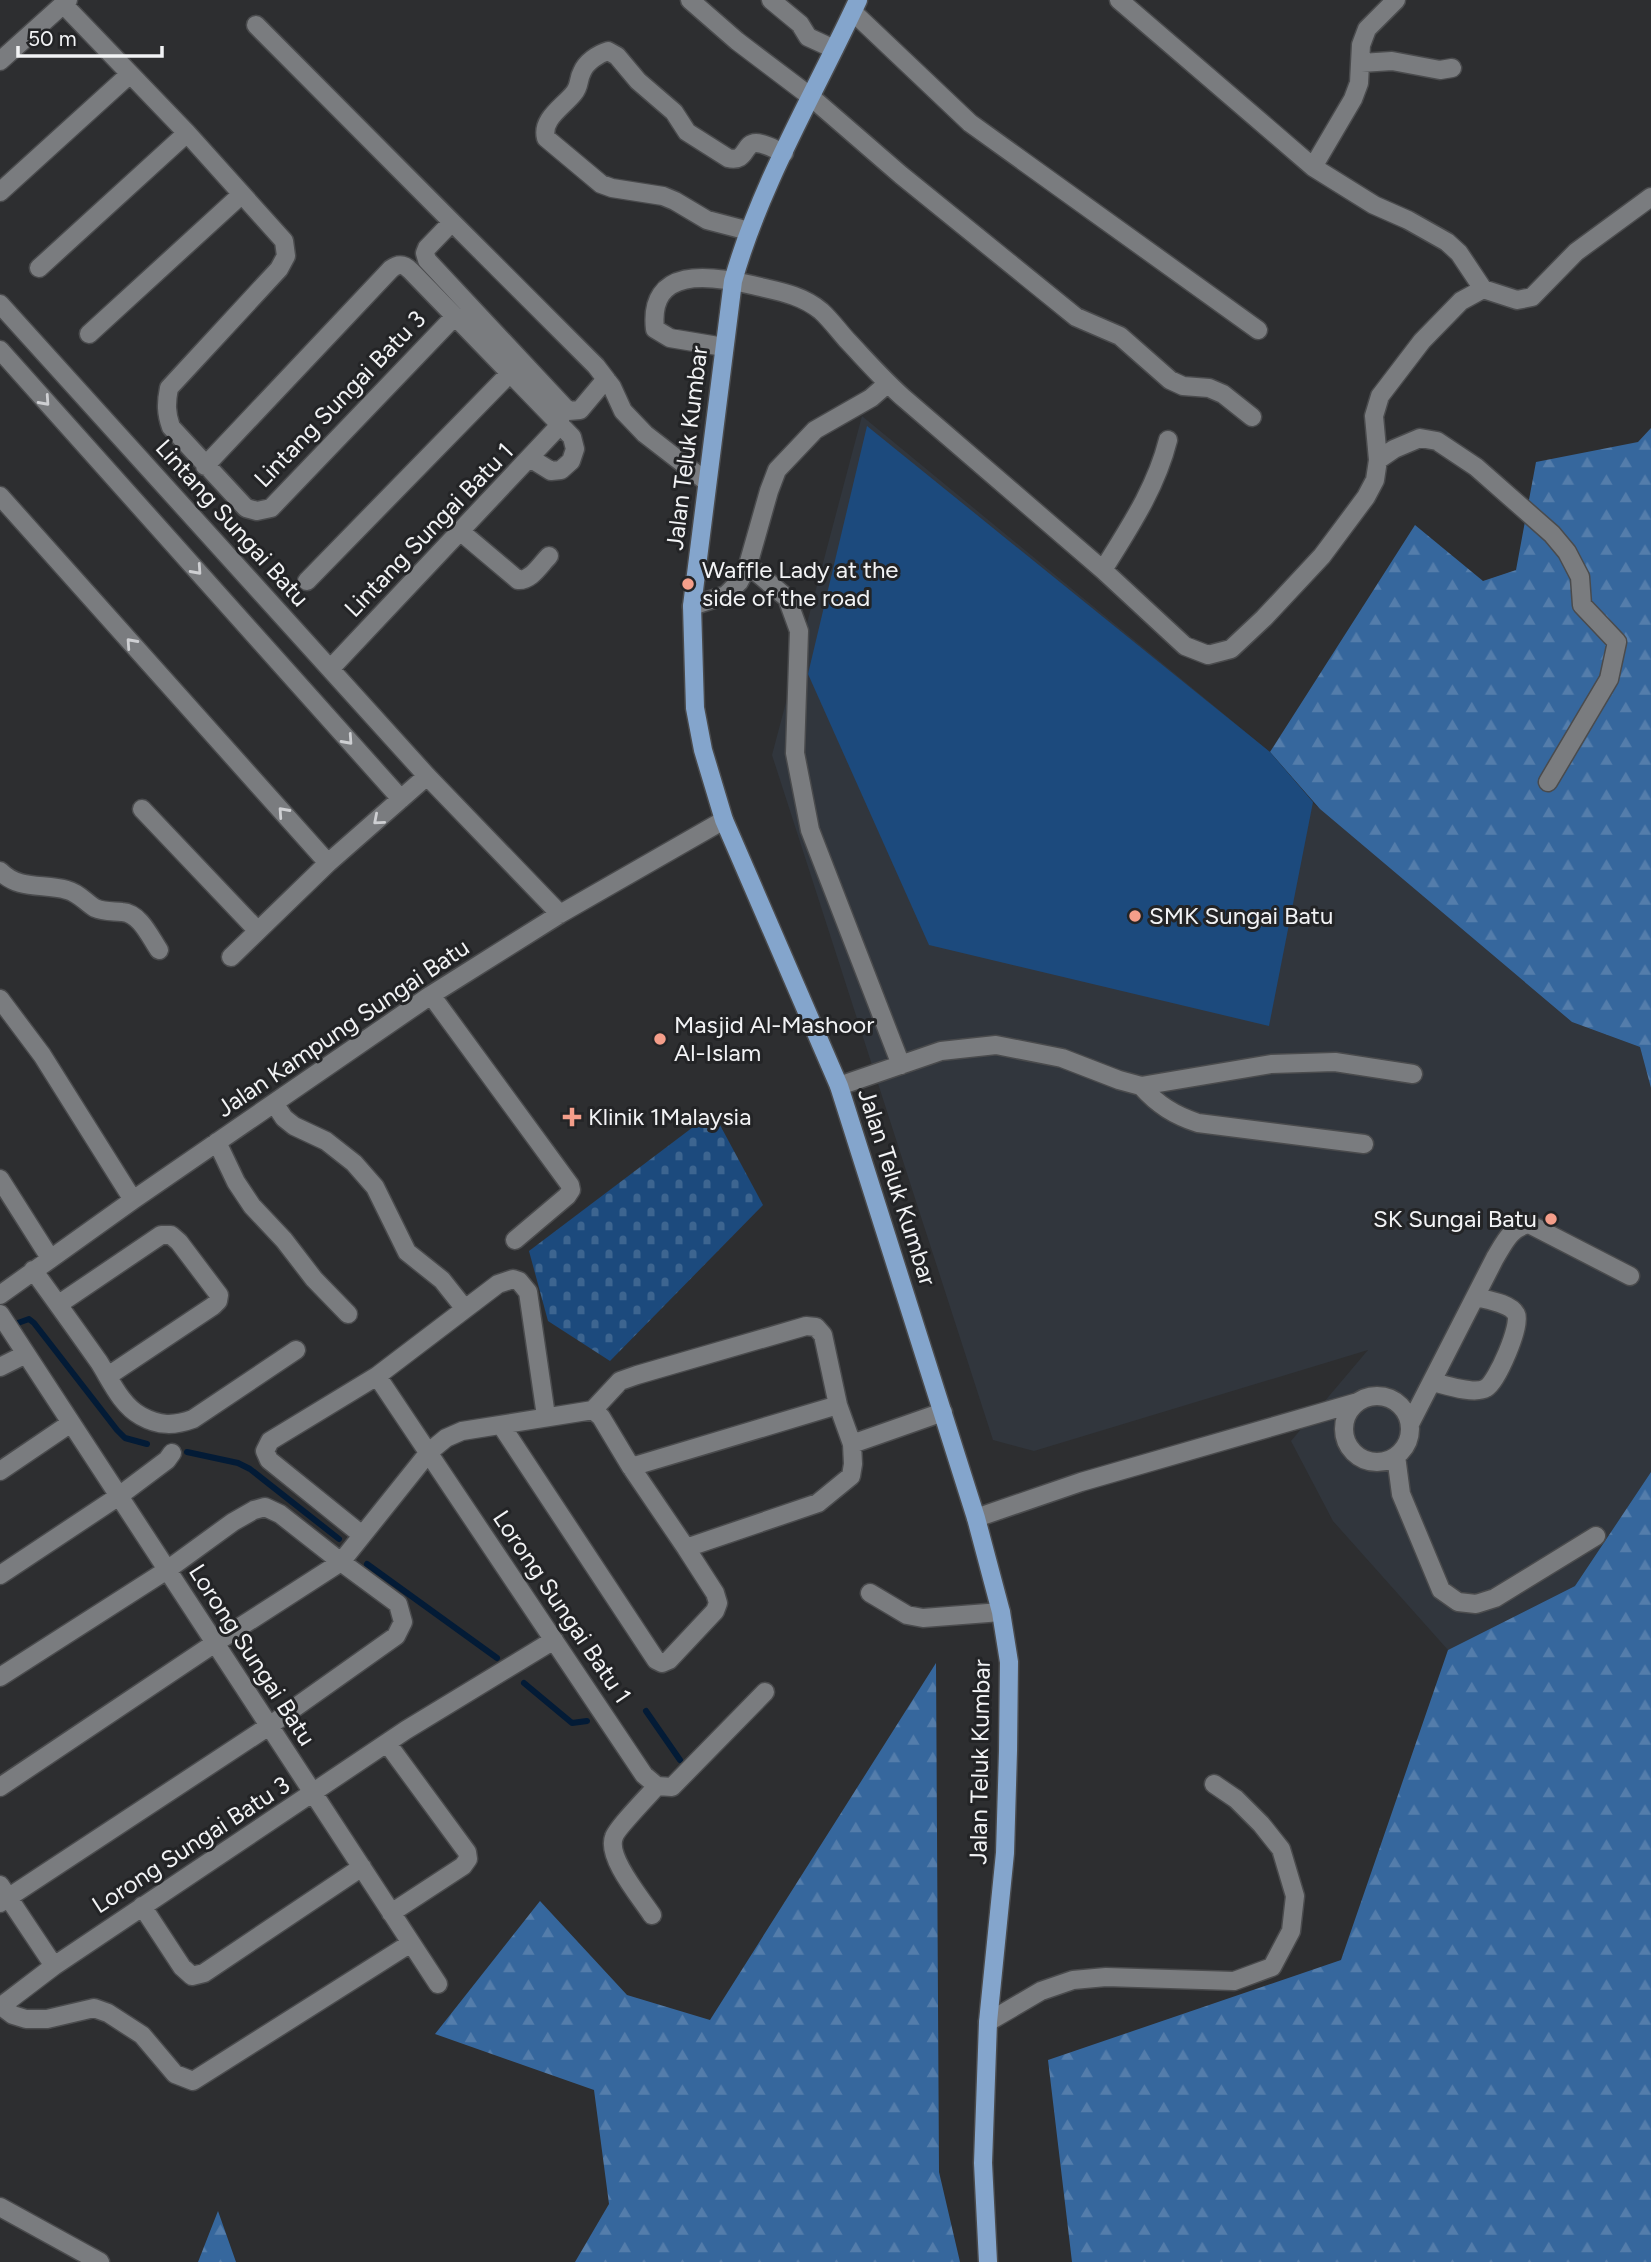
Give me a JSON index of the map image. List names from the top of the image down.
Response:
{
  "streets": {
    "main road": ["Jalan Teluk Kumbar"],
    "street": [
      "Lintang Sungai Batu 3",
      "Lintang Sungai Batu",
      "Lintang Sungai Batu 1",
      "Jalan Kampung Sungai Batu",
      "Lorong Sungai Batu 1",
      "Lorong Sungai Batu",
      "Lorong Sungai Batu 3"
    ]
  },
  "crossings": [
    ["Jalan Teluk Kumbar", "Jalan Kampung Sungai Batu"],
    ["Lintang Sungai Batu", "Lintang Sungai Batu 1"],
    ["Lintang Sungai Batu", "Jalan Kampung Sungai Batu"],
    ["Lorong Sungai Batu 1", "Lorong Sungai Batu 3"],
    ["Lorong Sungai Batu", "Lorong Sungai Batu 3"]
  ],
  "places": {
    "other": [
      "Waffle Lady at the side of the road",
      "SMK Sungai Batu",
      "Masjid Al-Mashoor Al-Islam",
      "SK Sungai Batu"
    ],
    "health": ["Klinik 1Malaysia"]
  },
  "scale_bar": "50 m"
}
